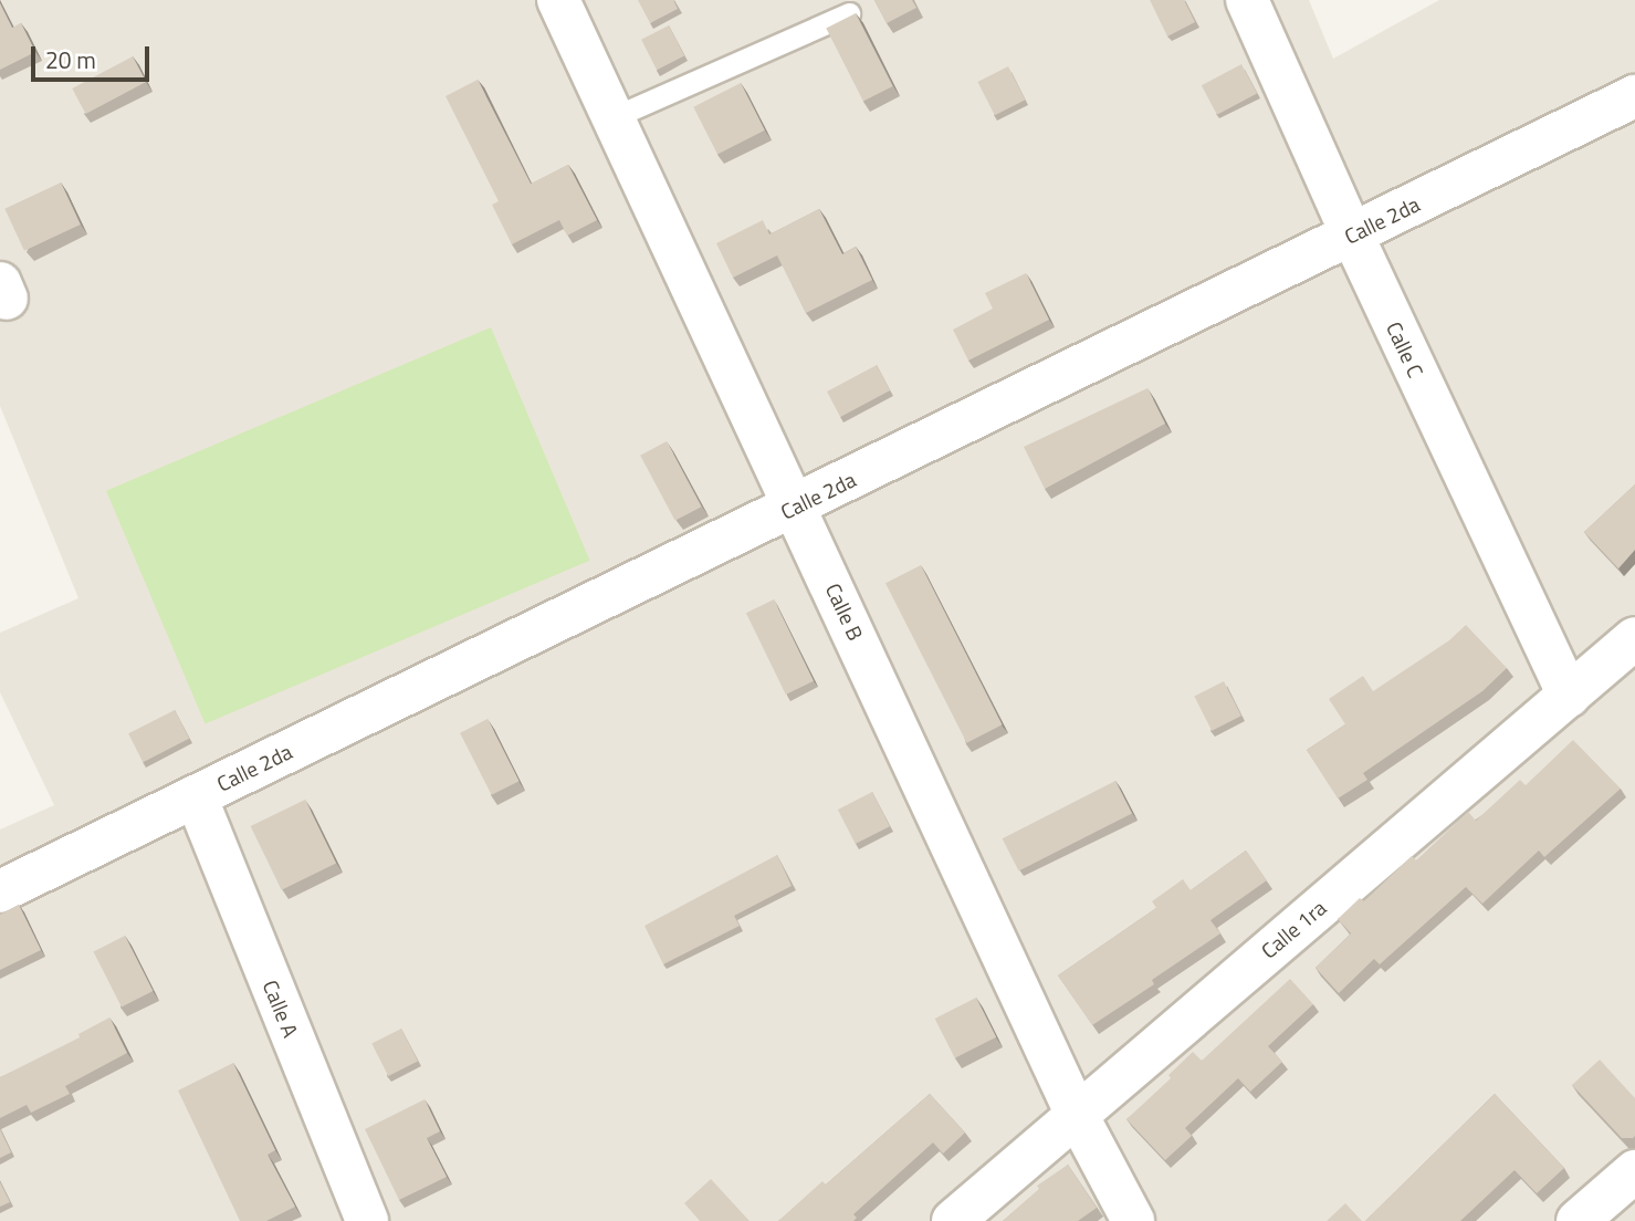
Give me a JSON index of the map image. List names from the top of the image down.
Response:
{
  "streets": {
    "street": [
      "Calle 2da",
      "Calle C",
      "Calle B",
      "Calle 1ra",
      "Calle A"
    ]
  },
  "crossings": [
    ["Calle 2da", "Calle C"],
    ["Calle 2da", "Calle B"],
    ["Calle 2da", "Calle A"],
    ["Calle C", "Calle 1ra"],
    ["Calle B", "Calle 1ra"]
  ],
  "scale_bar": "20 m"
}
